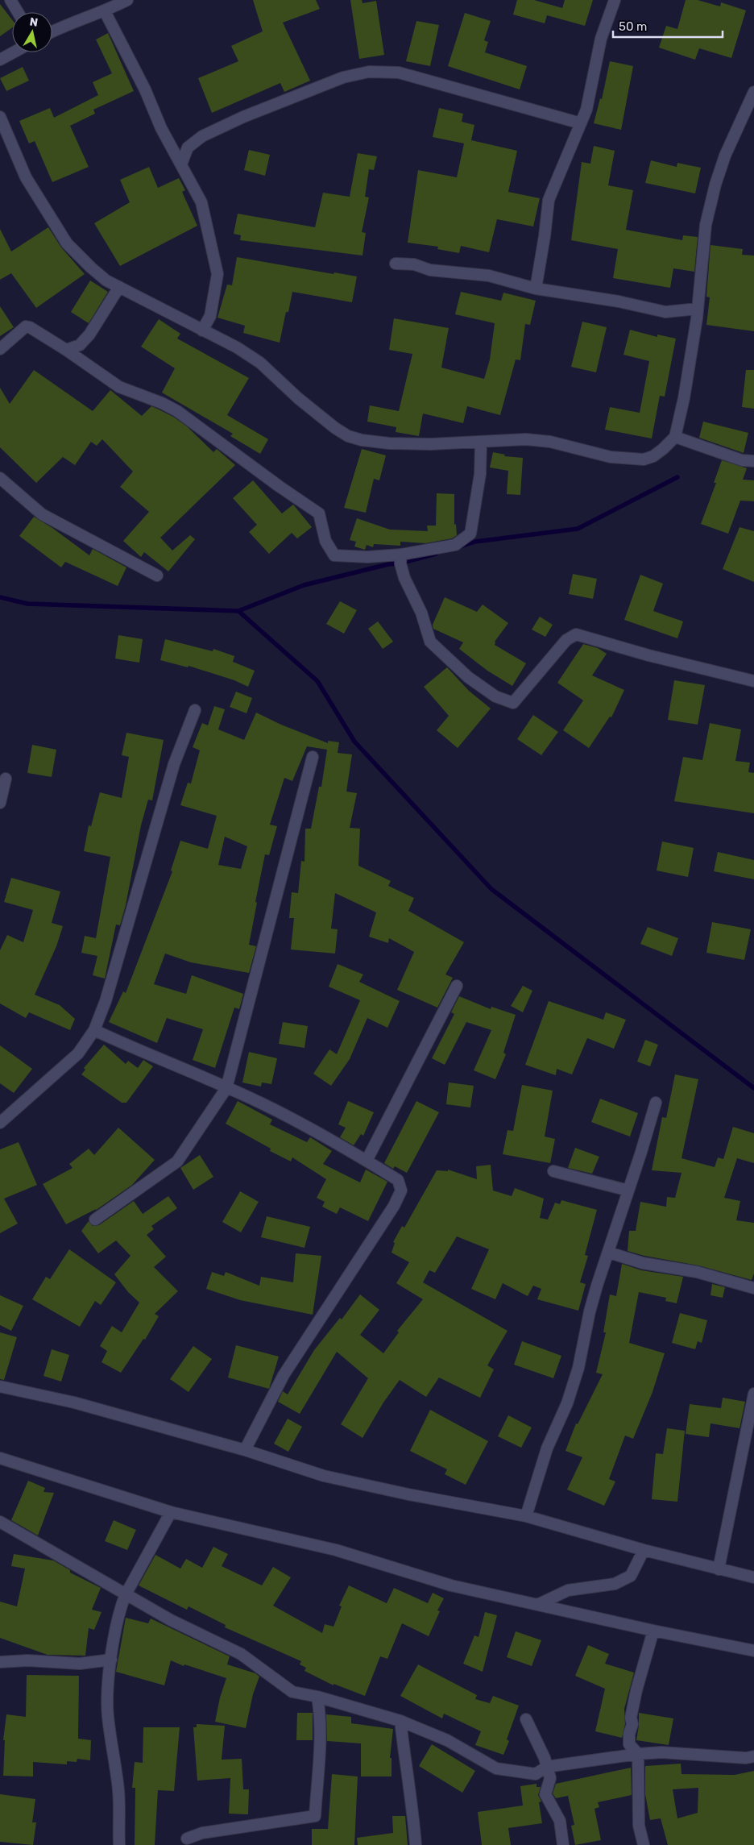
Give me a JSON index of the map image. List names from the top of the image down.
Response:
{
  "scale_bar": "50 m",
  "north": "top"
}
